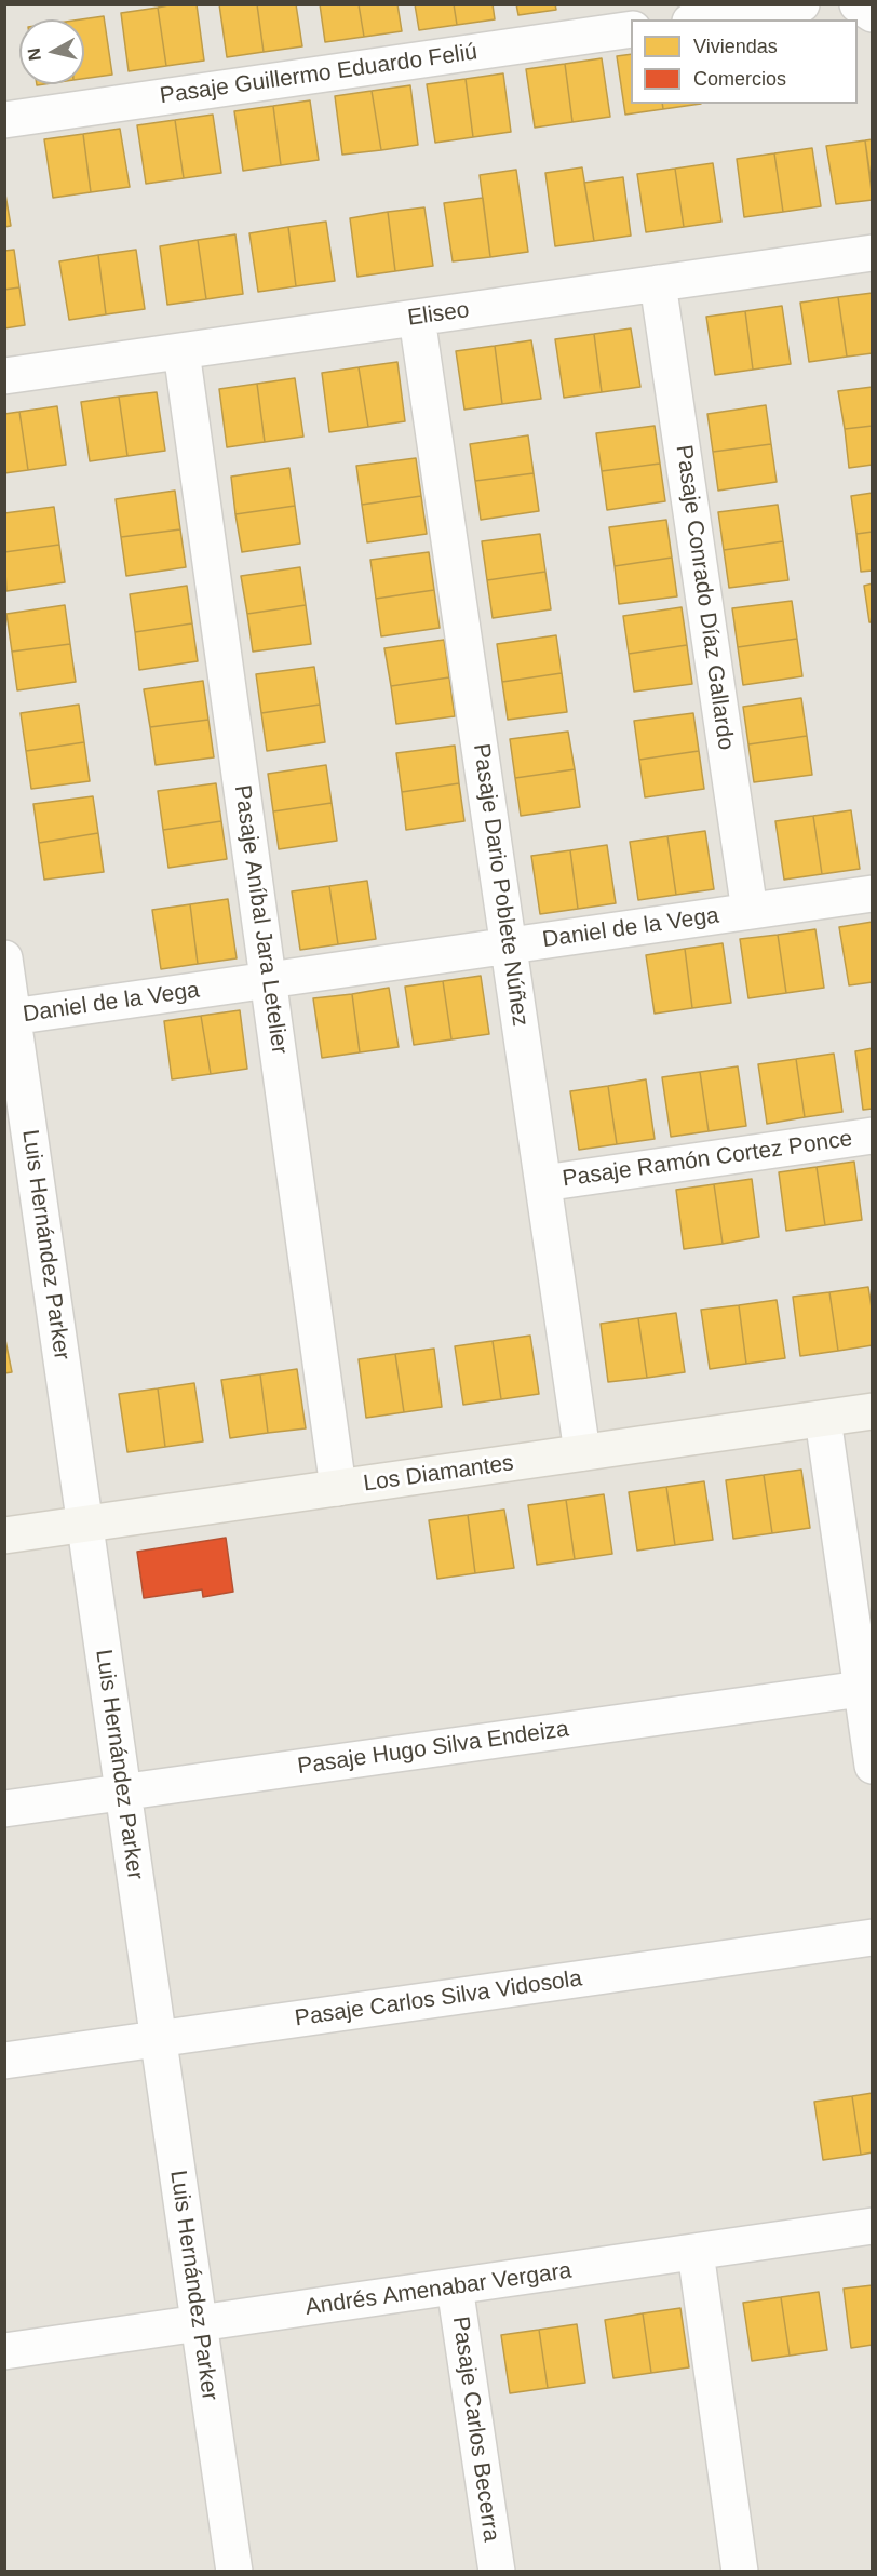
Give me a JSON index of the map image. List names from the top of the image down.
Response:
{
  "streets": {
    "street": [
      "Pasaje Guillermo Eduardo Feliú",
      "Eliseo",
      "Pasaje Conrado Díaz Gallardo",
      "Pasaje Dario Poblete Núñez",
      "Pasaje Aníbal Jara Letelier",
      "Daniel de la Vega",
      "Pasaje Ramón Cortez Ponce",
      "Luis Hernández Parker",
      "Los Diamantes",
      "Pasaje Hugo Silva Endeiza",
      "Pasaje Carlos Silva Vidosola",
      "Andrés Amenabar Vergara",
      "Pasaje Carlos Becerra"
    ]
  },
  "crossings": [
    ["Eliseo", "Pasaje Conrado Díaz Gallardo"],
    ["Eliseo", "Pasaje Dario Poblete Núñez"],
    ["Eliseo", "Pasaje Aníbal Jara Letelier"],
    ["Pasaje Conrado Díaz Gallardo", "Daniel de la Vega"],
    ["Pasaje Dario Poblete Núñez", "Daniel de la Vega"],
    ["Pasaje Dario Poblete Núñez", "Pasaje Ramón Cortez Ponce"],
    ["Pasaje Dario Poblete Núñez", "Los Diamantes"],
    ["Pasaje Aníbal Jara Letelier", "Daniel de la Vega"],
    ["Pasaje Aníbal Jara Letelier", "Los Diamantes"],
    ["Daniel de la Vega", "Luis Hernández Parker"],
    ["Luis Hernández Parker", "Los Diamantes"],
    ["Luis Hernández Parker", "Pasaje Hugo Silva Endeiza"],
    ["Luis Hernández Parker", "Pasaje Carlos Silva Vidosola"],
    ["Luis Hernández Parker", "Andrés Amenabar Vergara"],
    ["Andrés Amenabar Vergara", "Pasaje Carlos Becerra"]
  ],
  "legend": ["Viviendas", "Comercios"],
  "north": "left"
}
